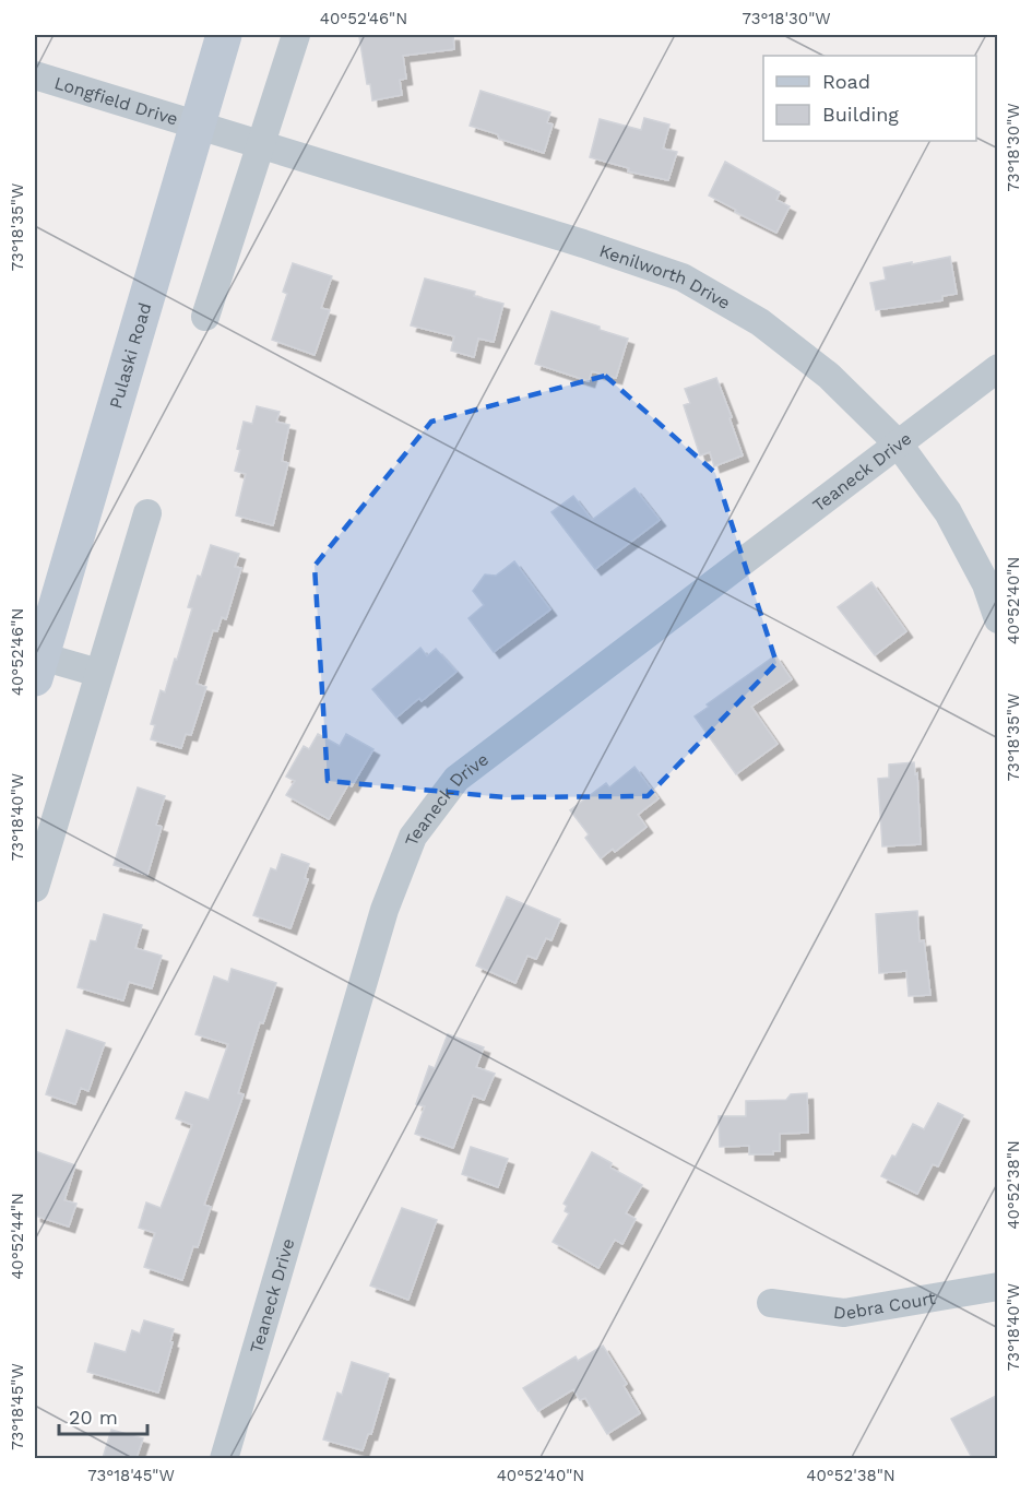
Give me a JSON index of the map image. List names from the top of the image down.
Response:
{
  "streets": {
    "main road": ["Pulaski Road"],
    "street": [
      "Longfield Drive",
      "Kenilworth Drive",
      "Teaneck Drive",
      "Debra Court"
    ]
  },
  "crossings": [
    ["Longfield Drive", "Kenilworth Drive"],
    ["Longfield Drive", "Pulaski Road"],
    ["Kenilworth Drive", "Pulaski Road"],
    ["Kenilworth Drive", "Teaneck Drive"]
  ],
  "legend": ["Road", "Building"],
  "scale_bar": "20 m",
  "coordinates": [
    "40°52'46\"N",
    "73°18'30\"W",
    "73°18'35\"W",
    "40°52'40\"N",
    "73°18'40\"W",
    "40°52'38\"N",
    "40°52'44\"N",
    "73°18'45\"W"
  ]
}
